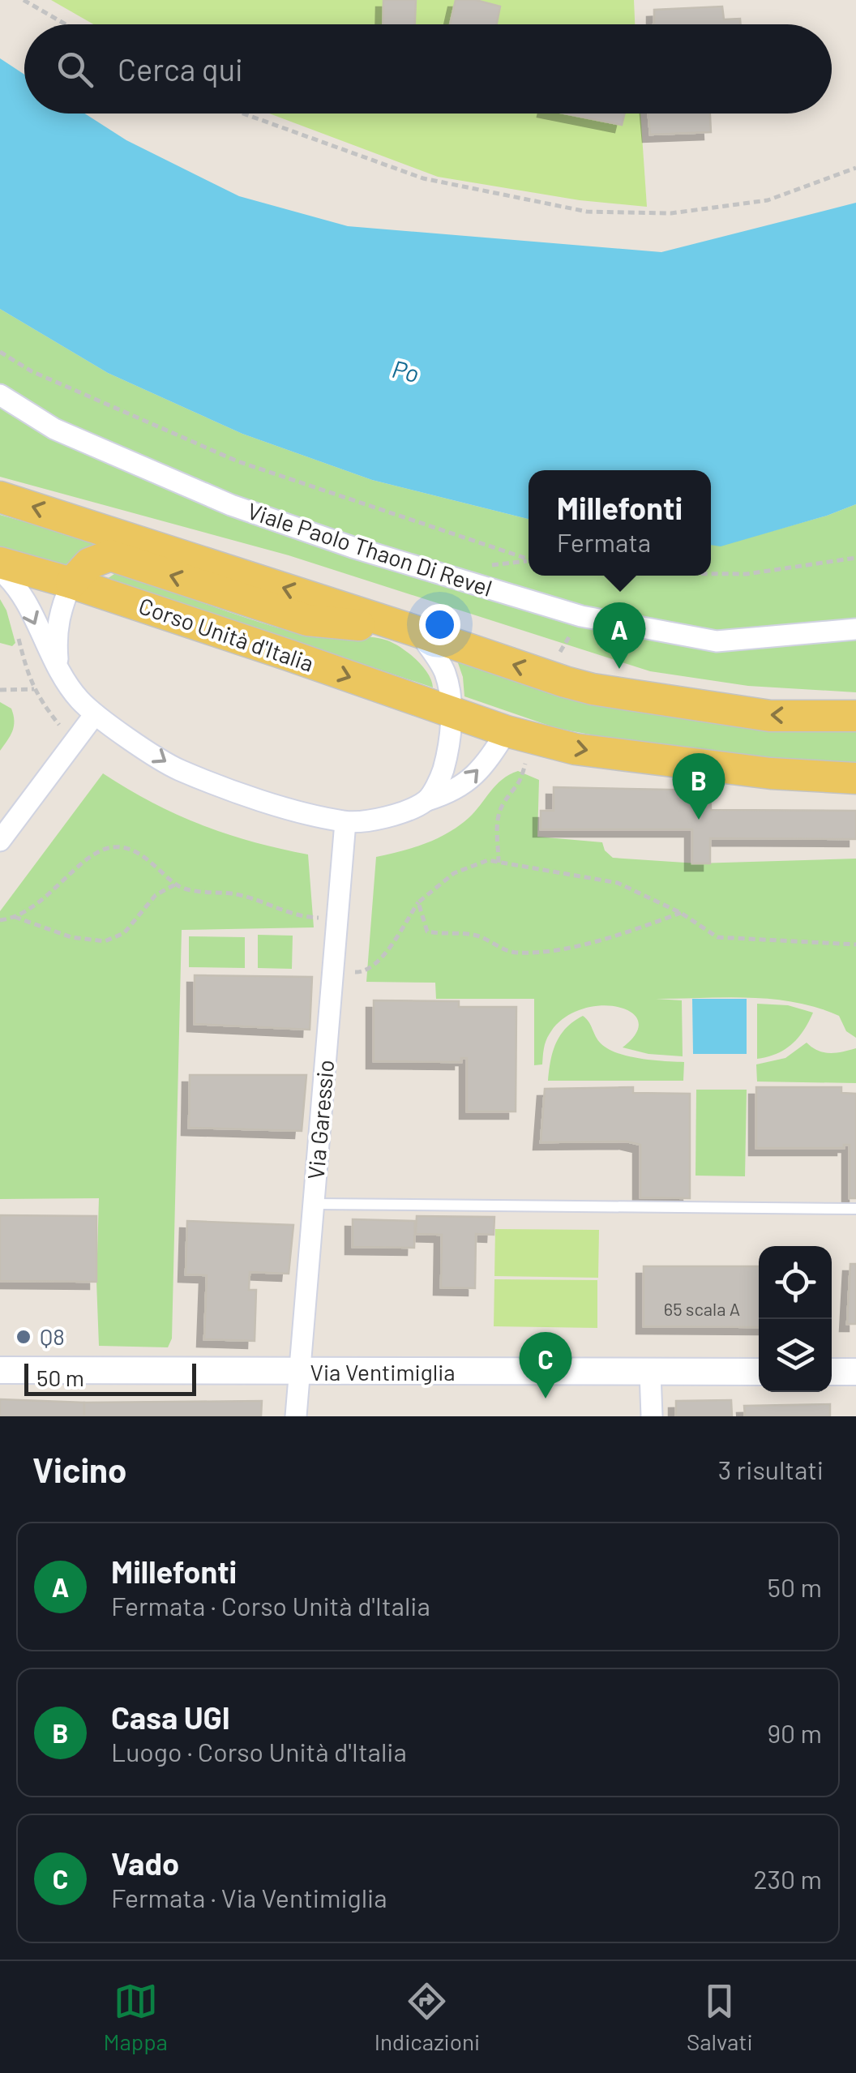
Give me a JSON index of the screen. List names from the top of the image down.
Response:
{
  "streets": {
    "main road": ["Corso Unità d'Italia"],
    "street": ["Viale Paolo Thaon Di Revel", "Via Garessio", "Via Ventimiglia"]
  },
  "crossings": [
    ["Via Garessio", "Via Ventimiglia"]
  ],
  "water": ["Po"],
  "places": ["Q8"],
  "house_numbers": ["65 scala A"],
  "scale_bar": "50 m",
  "page": {
    "search": "Cerca qui",
    "popup": ["Millefonti", "Fermata"],
    "pins": ["A", "B", "C"],
    "scale": "50 m",
    "heading": ["Vicino", "3 risultati"],
    "list": [
      {
        "mark": "A",
        "name": "Millefonti",
        "note": "Fermata · Corso Unità d'Italia",
        "value": "50 m"
      },
      {
        "mark": "B",
        "name": "Casa UGI",
        "note": "Luogo · Corso Unità d'Italia",
        "value": "90 m"
      },
      {
        "mark": "C",
        "name": "Vado",
        "note": "Fermata · Via Ventimiglia",
        "value": "230 m"
      }
    ],
    "nav": ["Mappa", "Indicazioni", "Salvati"]
  }
}
